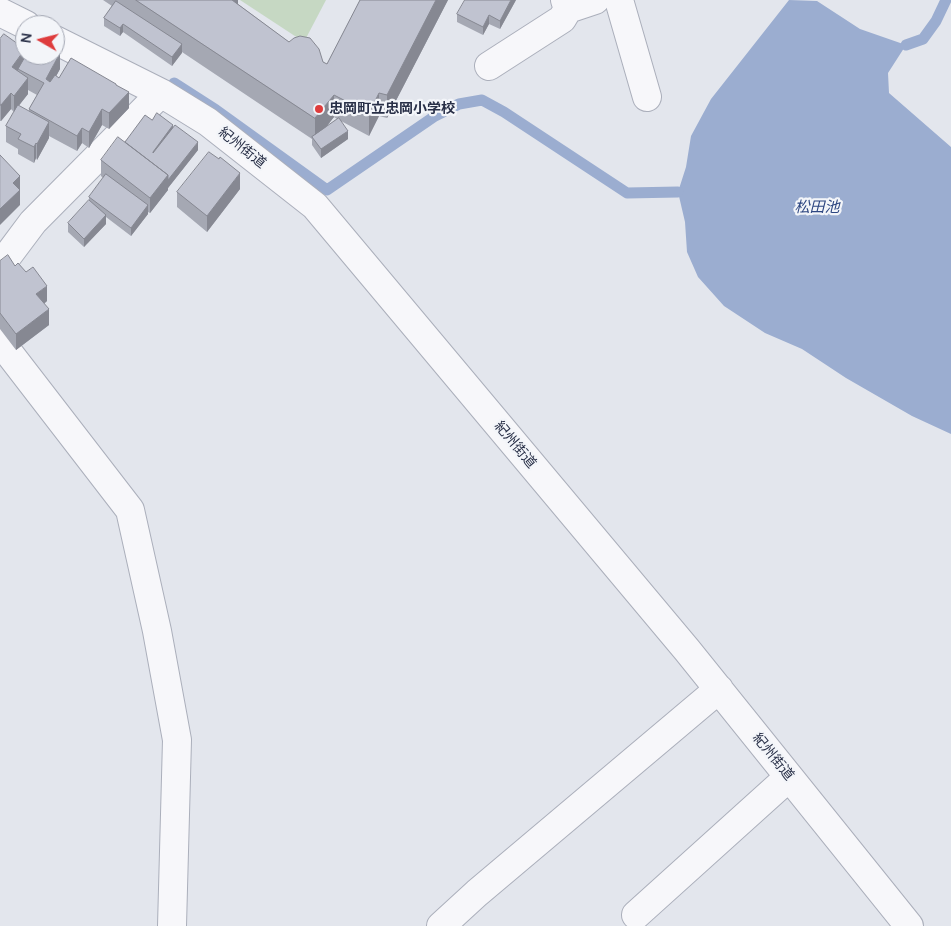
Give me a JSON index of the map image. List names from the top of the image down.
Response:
{
  "streets": {
    "street": ["紀州街道"]
  },
  "water": ["松田池"],
  "places": ["忠岡町立忠岡小学校"],
  "north": "left"
}
